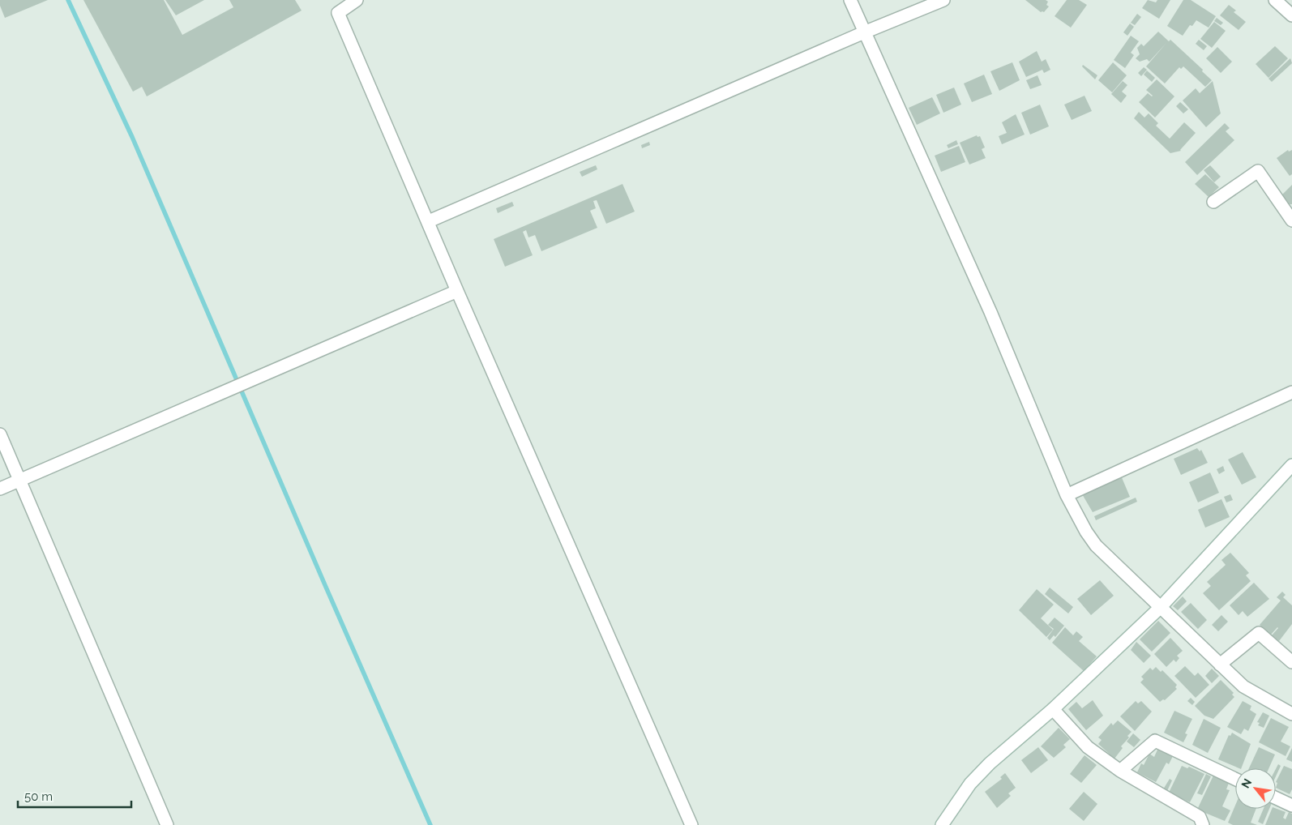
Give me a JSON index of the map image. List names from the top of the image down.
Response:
{
  "scale_bar": "50 m",
  "north": "top left"
}
